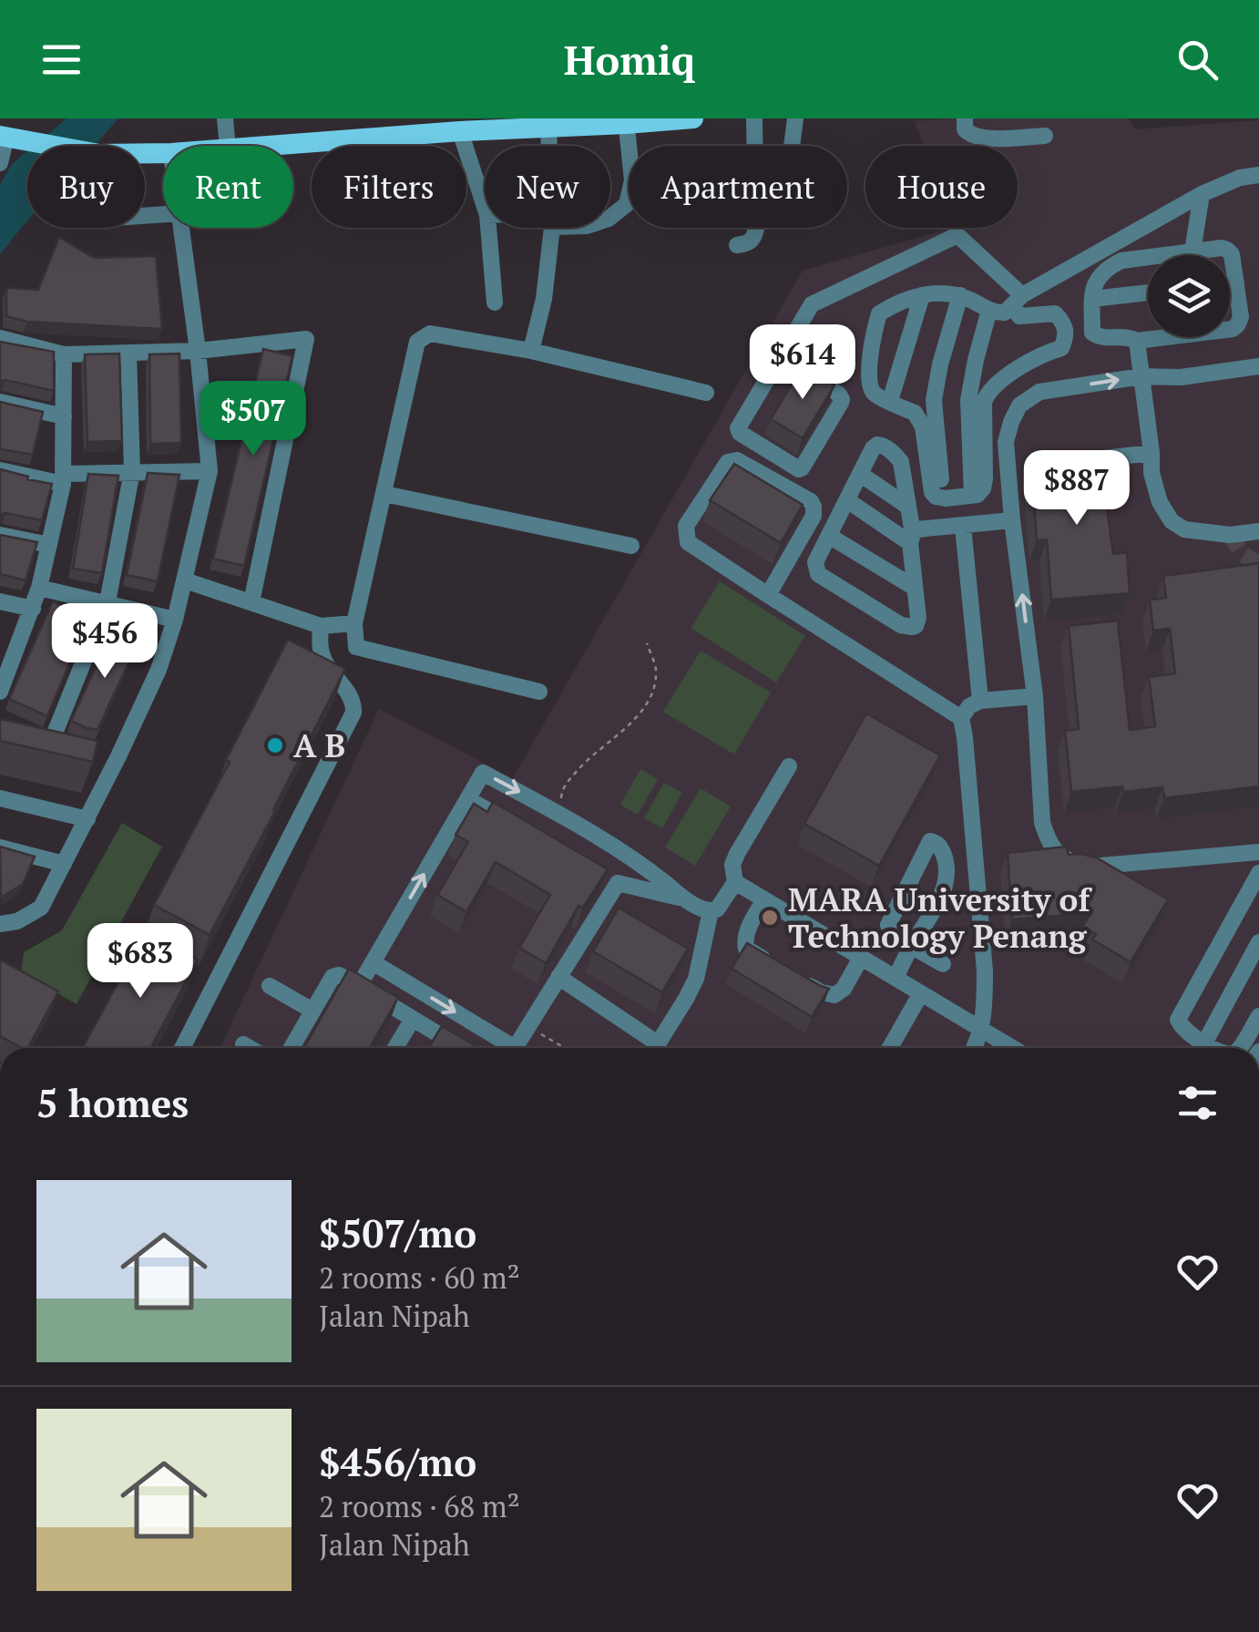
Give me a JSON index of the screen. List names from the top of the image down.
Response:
{
  "places": ["A B", "MARA University of Technology Penang"],
  "page": {
    "header": "Homiq",
    "chip": [
      "Buy",
      "Rent",
      "Filters",
      "New",
      "Apartment",
      "House"
    ],
    "price": [
      "$614",
      "$507",
      "$887",
      "$456",
      "$683"
    ],
    "heading": "5 homes",
    "list": [
      {
        "name": "$507/mo",
        "note": "2 rooms · 60 m² · Jalan Nipah"
      },
      {
        "name": "$456/mo",
        "note": "2 rooms · 68 m² · Jalan Nipah"
      }
    ]
  }
}
